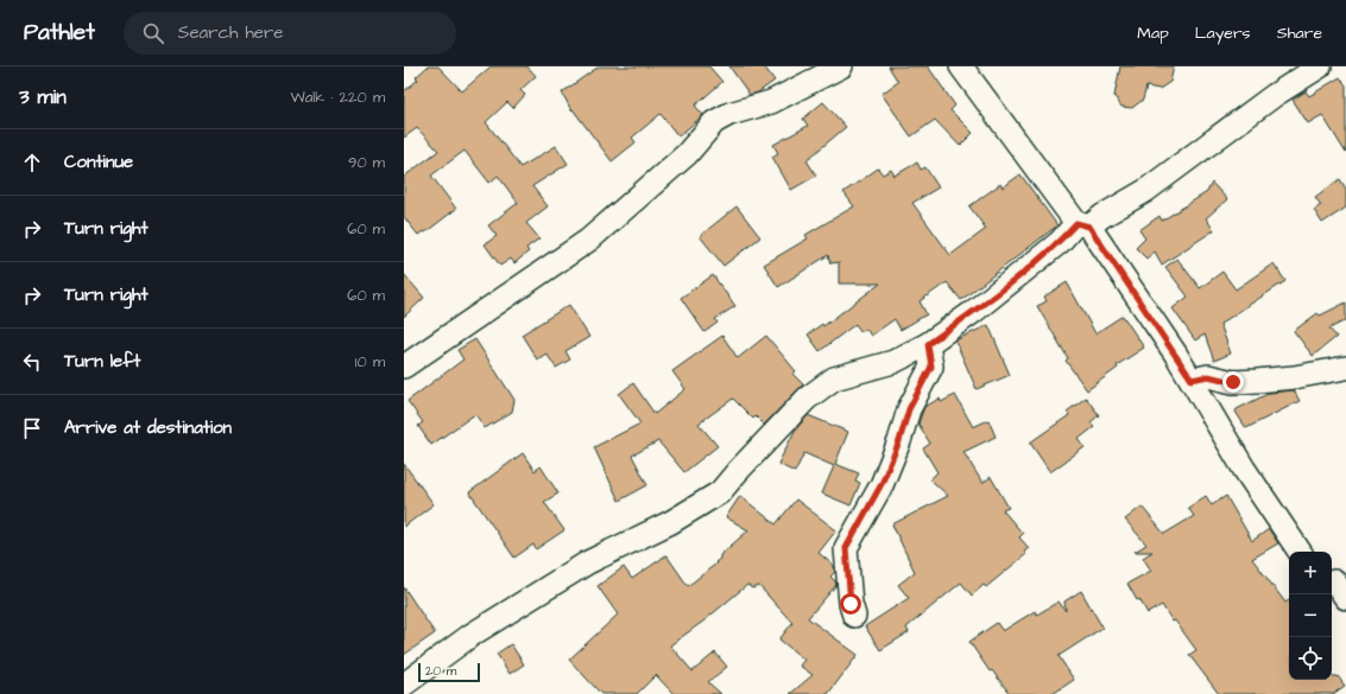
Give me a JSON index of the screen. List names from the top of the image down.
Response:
{
  "scale_bar": "20 m",
  "page": {
    "header": "Pathlet",
    "search": "Search here",
    "nav": ["Map", "Layers", "Share"],
    "heading": ["3 min", "Walk · 220 m"],
    "list": [
      ["Continue", "90 m"],
      ["Turn right", "60 m"],
      ["Turn right", "60 m"],
      ["Turn left", "10 m"],
      "Arrive at destination"
    ],
    "map_buttons": ["+", "−"],
    "scale": "20 m"
  }
}
